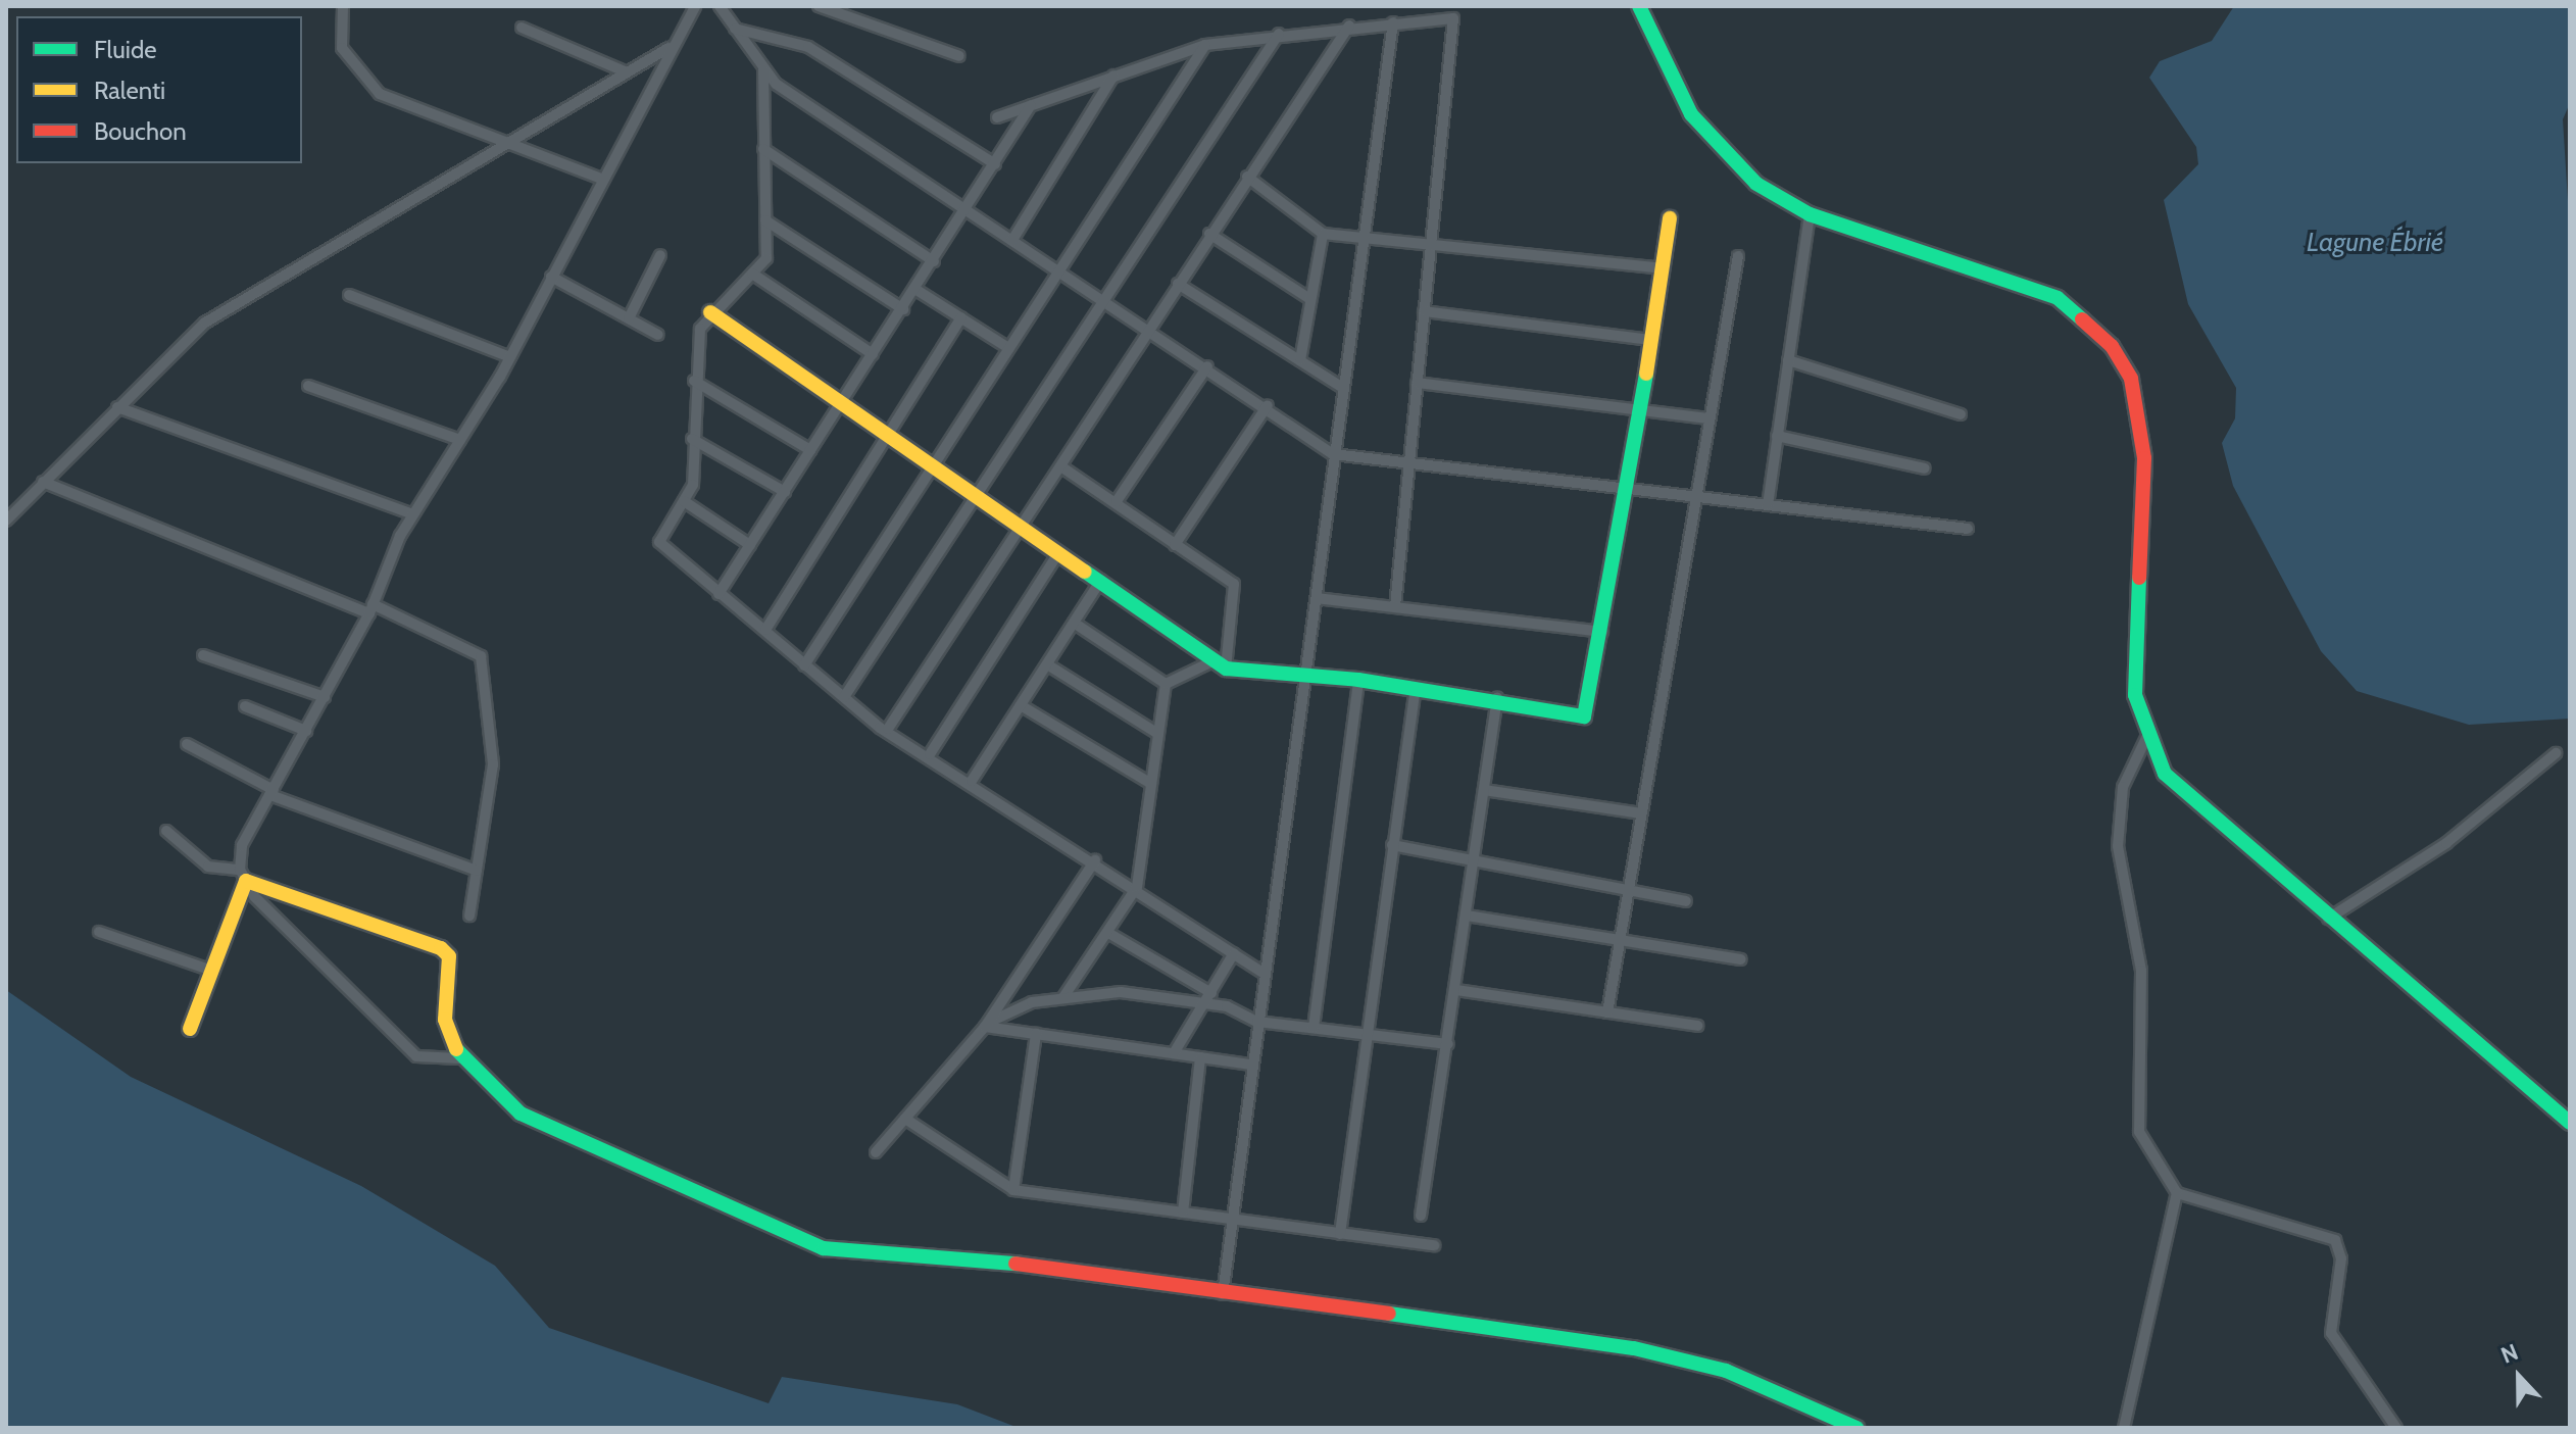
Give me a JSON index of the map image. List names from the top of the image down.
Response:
{
  "water": ["Lagune Ébrié"],
  "legend": ["Fluide", "Ralenti", "Bouchon"],
  "north": "top"
}
